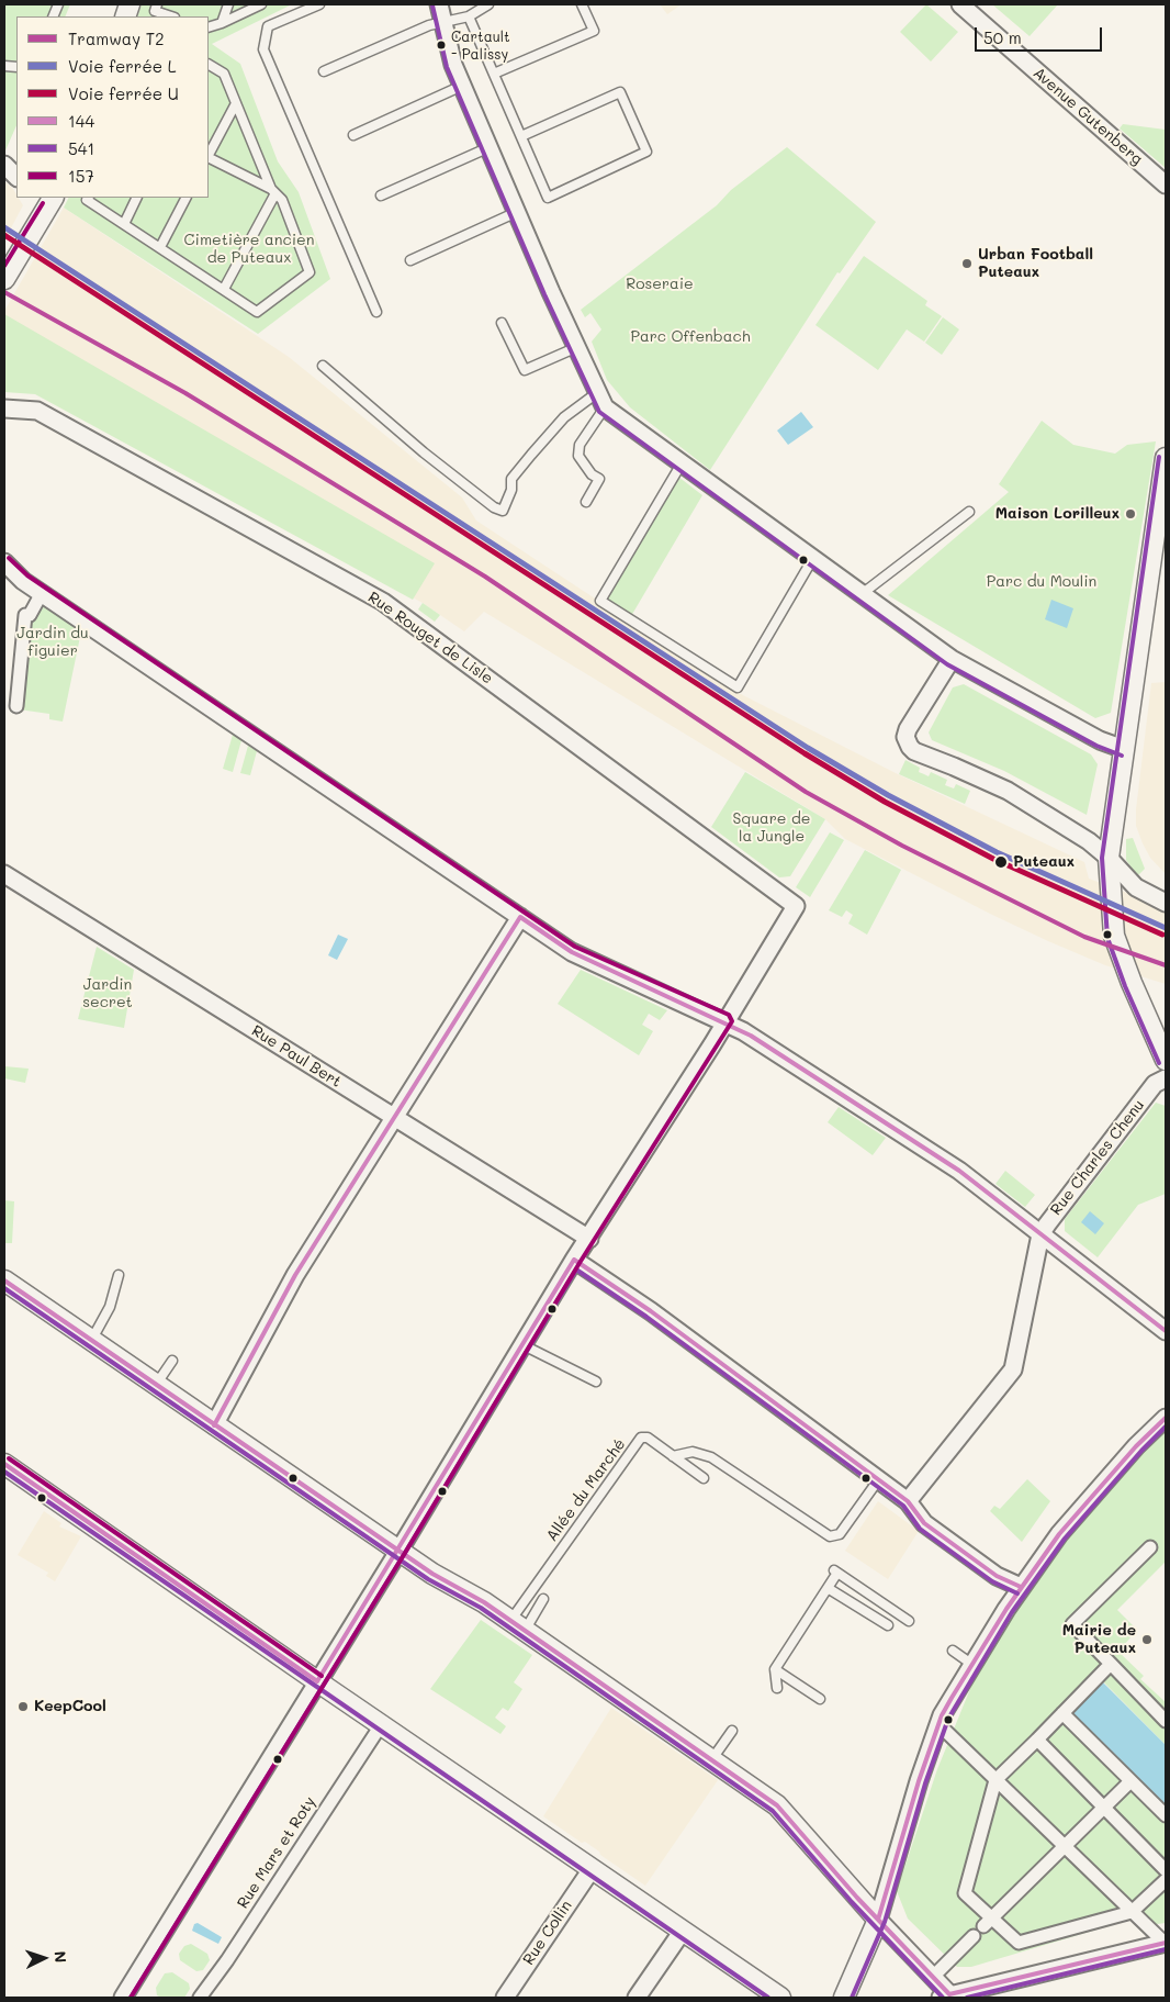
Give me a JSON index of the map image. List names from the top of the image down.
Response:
{
  "streets": {
    "street": [
      "Avenue Gutenberg",
      "Rue Rouget de Lisle",
      "Rue Paul Bert",
      "Rue Charles Chenu",
      "Rue Mars et Roty",
      "Rue Collin"
    ],
    "lane": ["Allée du Marché"]
  },
  "parks": [
    "Cimetière ancien de Puteaux",
    "Roseraie",
    "Parc Offenbach",
    "Parc du Moulin",
    "Jardin du figuier",
    "Square de la Jungle",
    "Jardin secret"
  ],
  "places": [
    "Cartault - Palissy",
    "Urban Football Puteaux",
    "Maison Lorilleux",
    "Puteaux",
    "Mairie de Puteaux",
    "KeepCool"
  ],
  "lines": [
    "transit line 541",
    "transit line 157",
    "rail line L",
    "rail line U",
    "tram line T2",
    "transit line 144"
  ],
  "legend": [
    "Tramway T2",
    "Voie ferrée L",
    "Voie ferrée U",
    "144",
    "541",
    "157"
  ],
  "scale_bar": "50 m",
  "north": "right"
}
